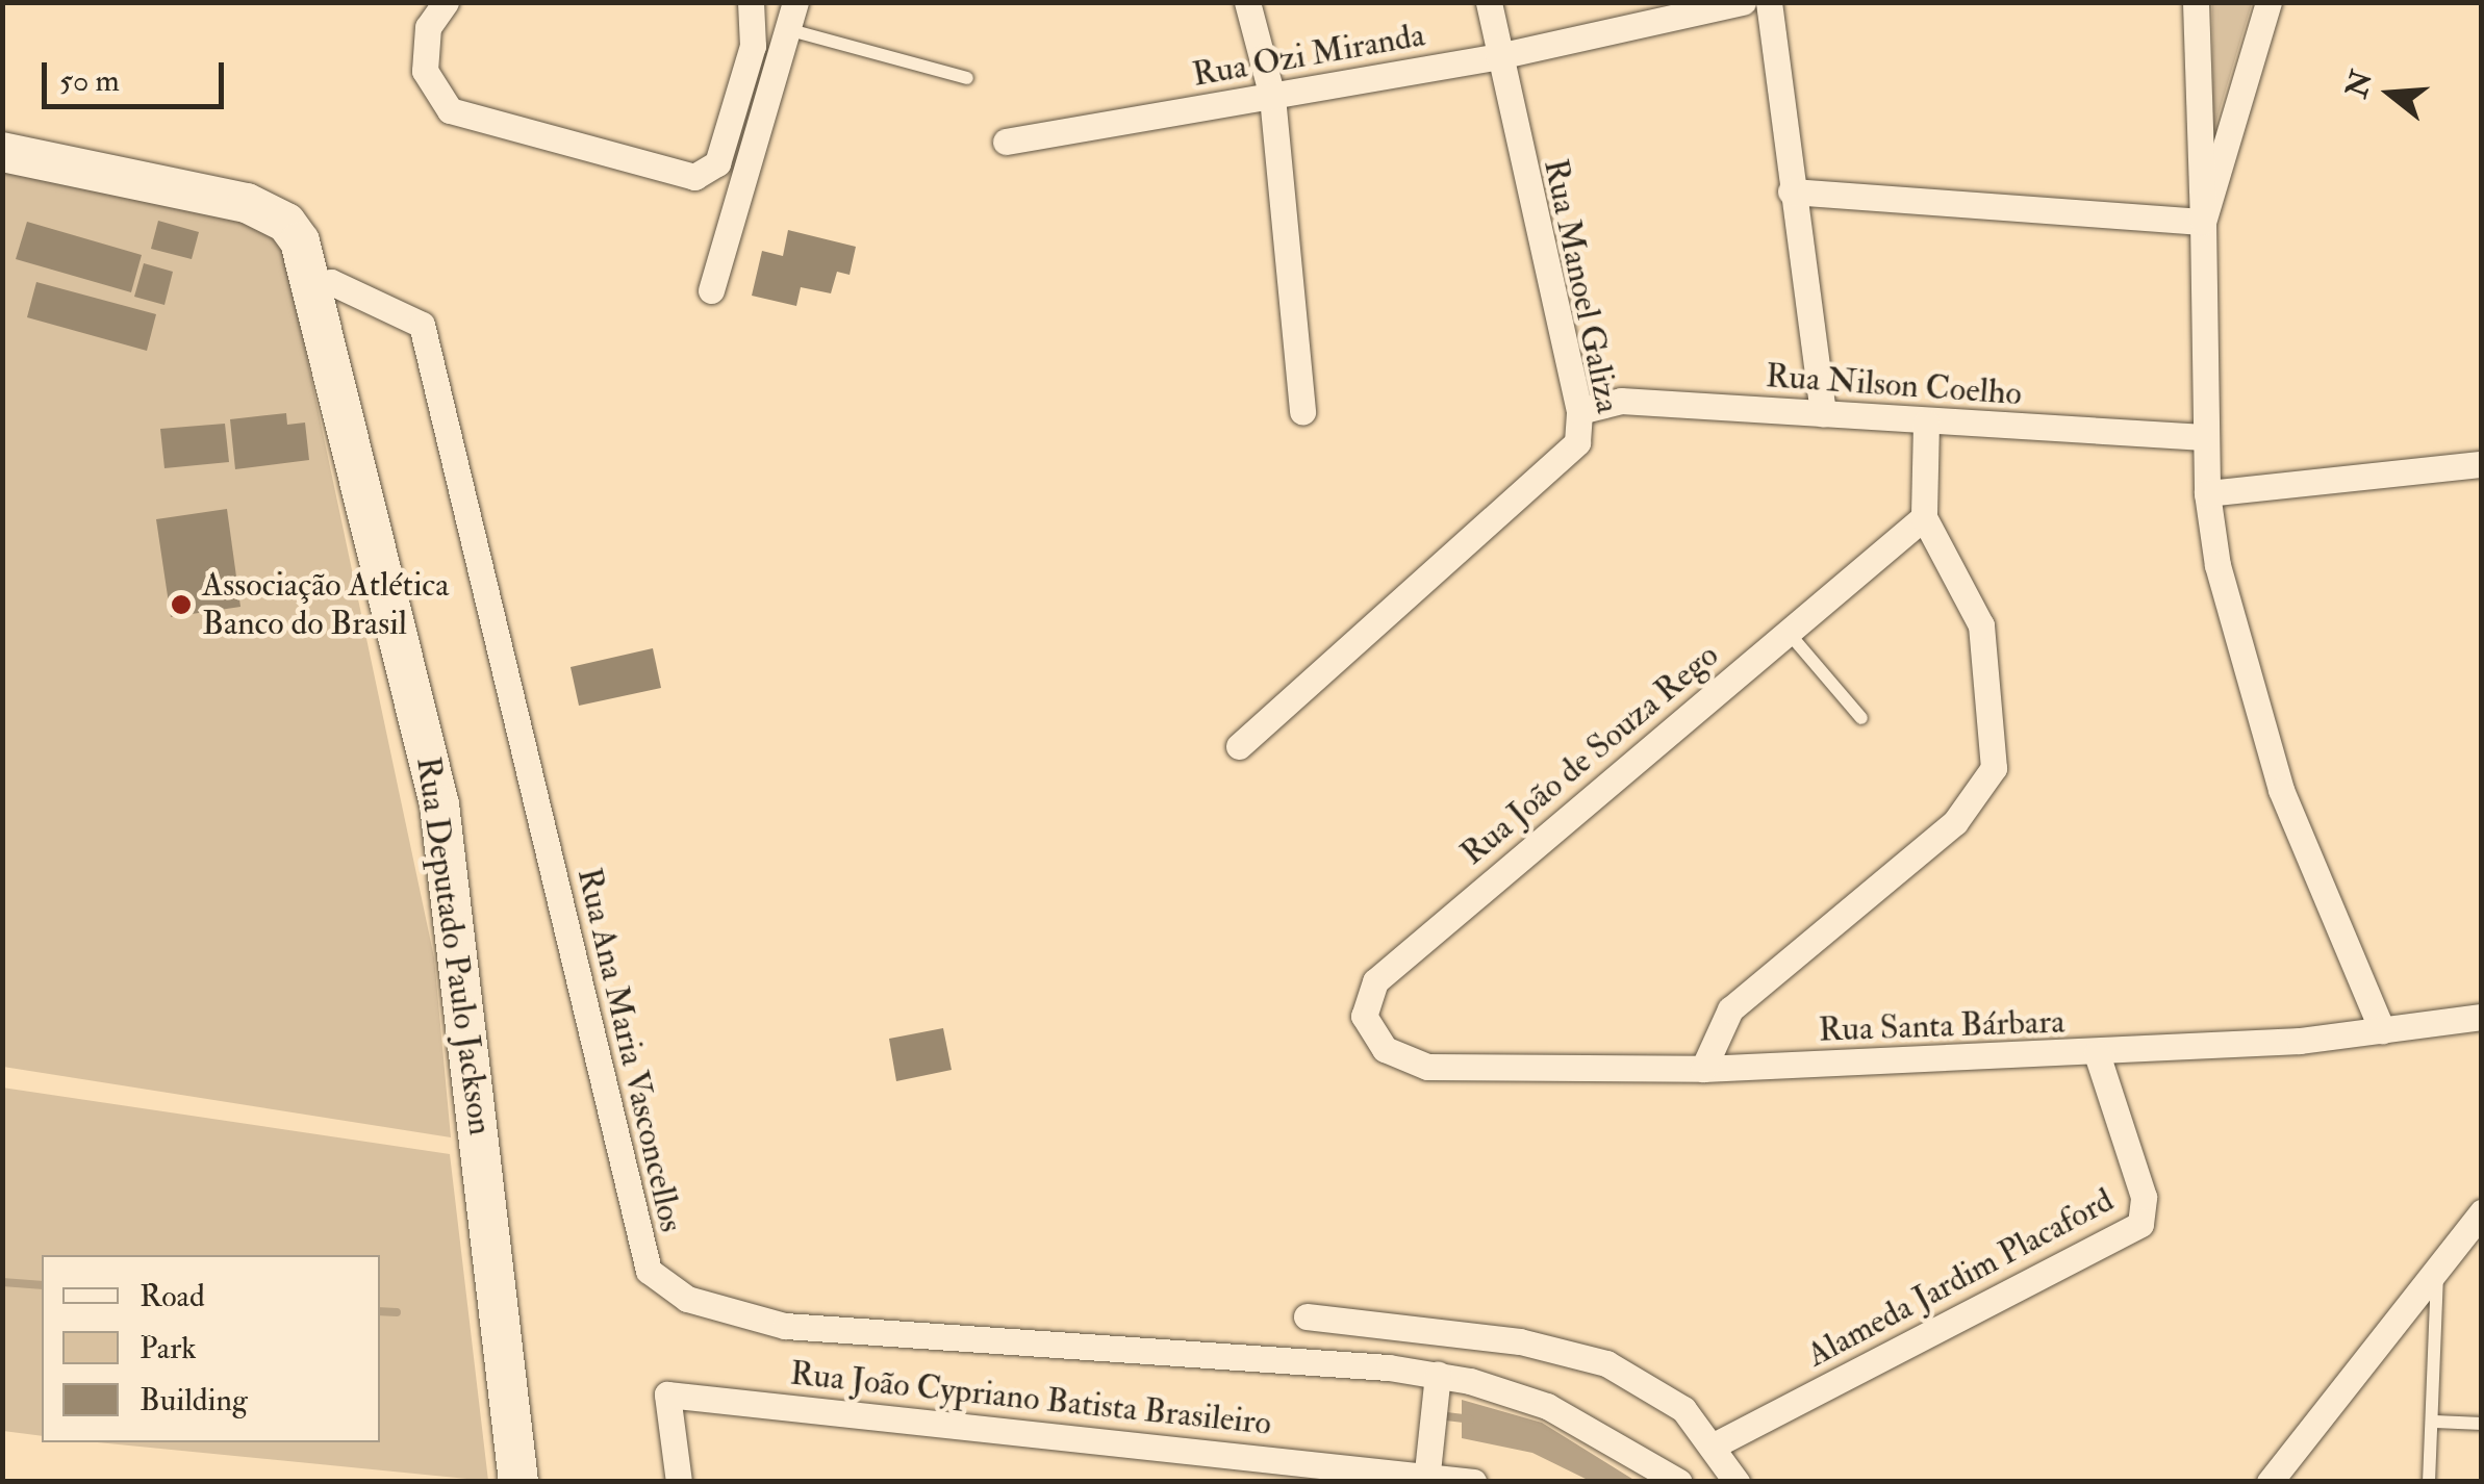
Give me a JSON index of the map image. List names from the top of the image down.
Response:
{
  "streets": {
    "main road": ["Rua Deputado Paulo Jackson"],
    "street": [
      "Rua Ozi Miranda",
      "Rua Manoel Galiza",
      "Rua Nilson Coelho",
      "Rua João de Souza Rego",
      "Rua Santa Bárbara",
      "Rua Ana Maria Vasconcellos",
      "Alameda Jardim Placaford",
      "Rua João Cypriano Batista Brasileiro"
    ]
  },
  "crossings": [
    ["Rua Ozi Miranda", "Rua Manoel Galiza"],
    ["Rua Manoel Galiza", "Rua Nilson Coelho"],
    ["Rua João de Souza Rego", "Rua Santa Bárbara"],
    ["Rua Deputado Paulo Jackson", "Rua Ana Maria Vasconcellos"],
    ["Rua Santa Bárbara", "Alameda Jardim Placaford"]
  ],
  "places": ["Associação Atlética Banco do Brasil"],
  "legend": ["Road", "Park", "Building"],
  "scale_bar": "50 m",
  "north": "left"
}
